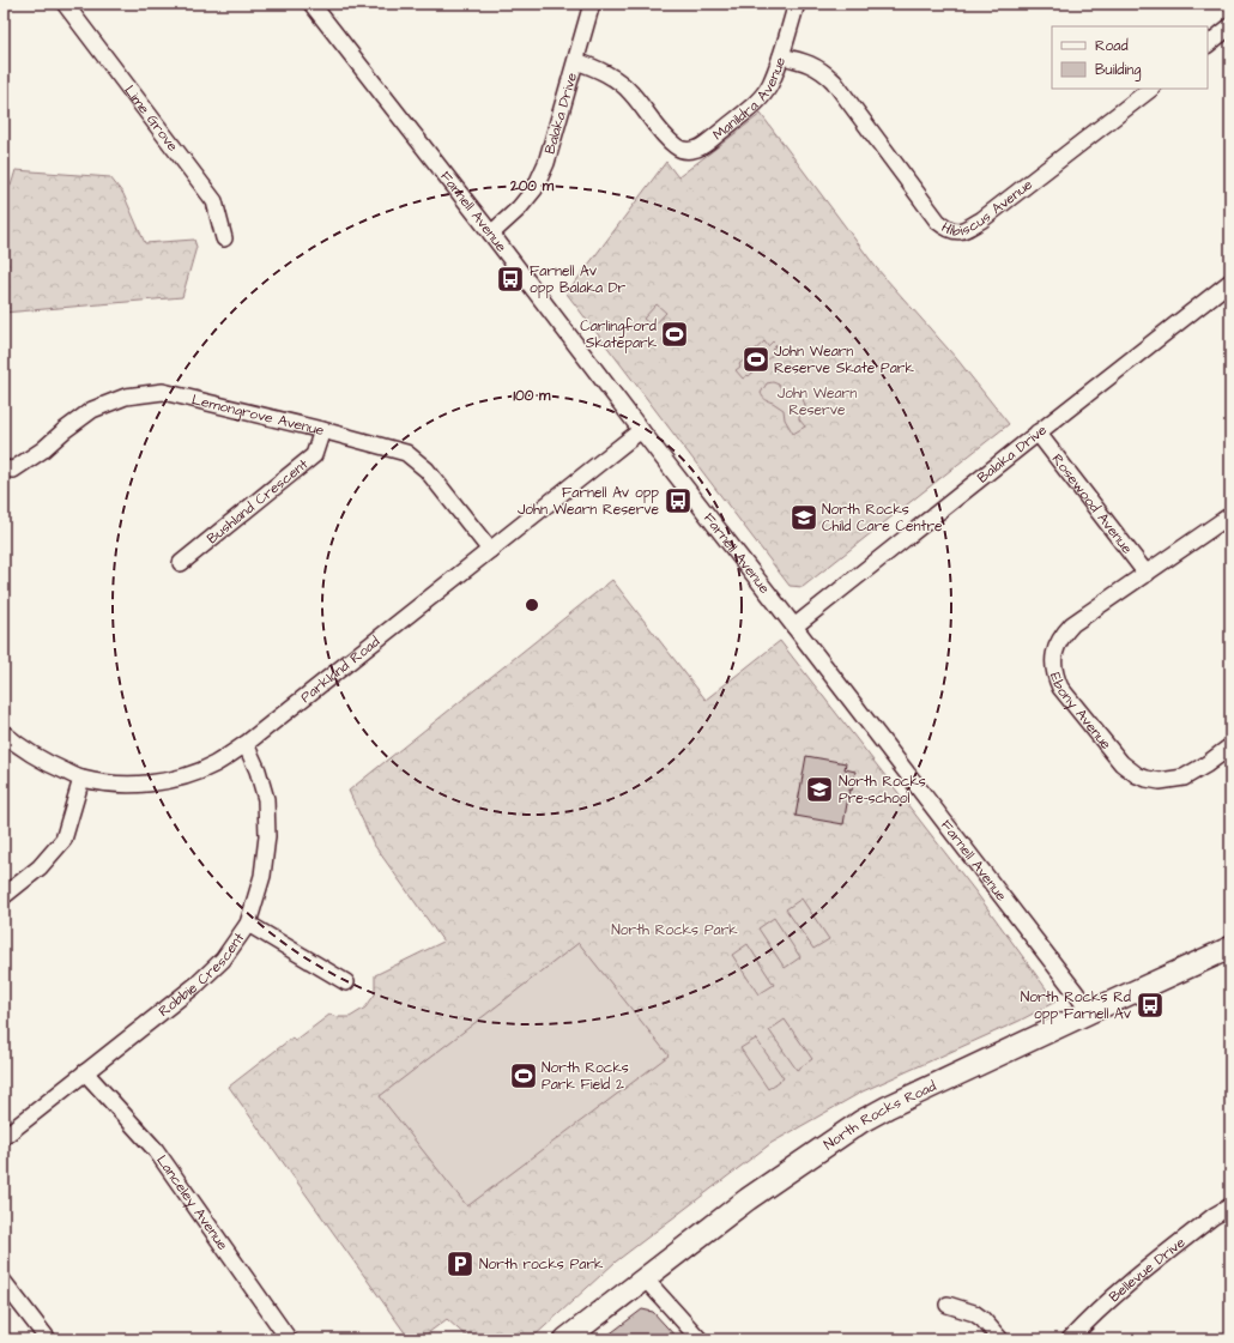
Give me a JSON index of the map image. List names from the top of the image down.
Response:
{
  "streets": {
    "main road": ["North Rocks Road"],
    "street": [
      "Manildra Avenue",
      "Balaka Drive",
      "Lime Grove",
      "Hibiscus Avenue",
      "Farnell Avenue",
      "Lemongrove Avenue",
      "Bushland Crescent",
      "Rosewood Avenue",
      "Parkland Road",
      "Ebony Avenue",
      "Robbie Crescent",
      "Lanceley Avenue",
      "Bellevue Drive"
    ]
  },
  "crossings": [
    ["Manildra Avenue", "Balaka Drive"],
    ["Manildra Avenue", "Hibiscus Avenue"],
    ["Balaka Drive", "Farnell Avenue"],
    ["Balaka Drive", "Rosewood Avenue"],
    ["Farnell Avenue", "Parkland Road"],
    ["Farnell Avenue", "North Rocks Road"],
    ["Lemongrove Avenue", "Bushland Crescent"],
    ["Lemongrove Avenue", "Parkland Road"],
    ["Rosewood Avenue", "Ebony Avenue"],
    ["Parkland Road", "Robbie Crescent"],
    ["Robbie Crescent", "Lanceley Avenue"]
  ],
  "parks": ["John Wearn Reserve", "North Rocks Park"],
  "places": {
    "bus stop": ["Farnell Av opp Balaka Dr", "Farnell Av opp John Wearn Reserve", "North Rocks Rd opp Farnell Av"],
    "sports": ["Carlingford Skatepark", "John Wearn Reserve Skate Park", "North Rocks Park Field 2"],
    "school or university": ["North Rocks Child Care Centre", "North Rocks Pre-school"],
    "parking": ["North rocks Park"]
  },
  "legend": ["Road", "Building"],
  "rings": ["200 m", "100 m"]
}
